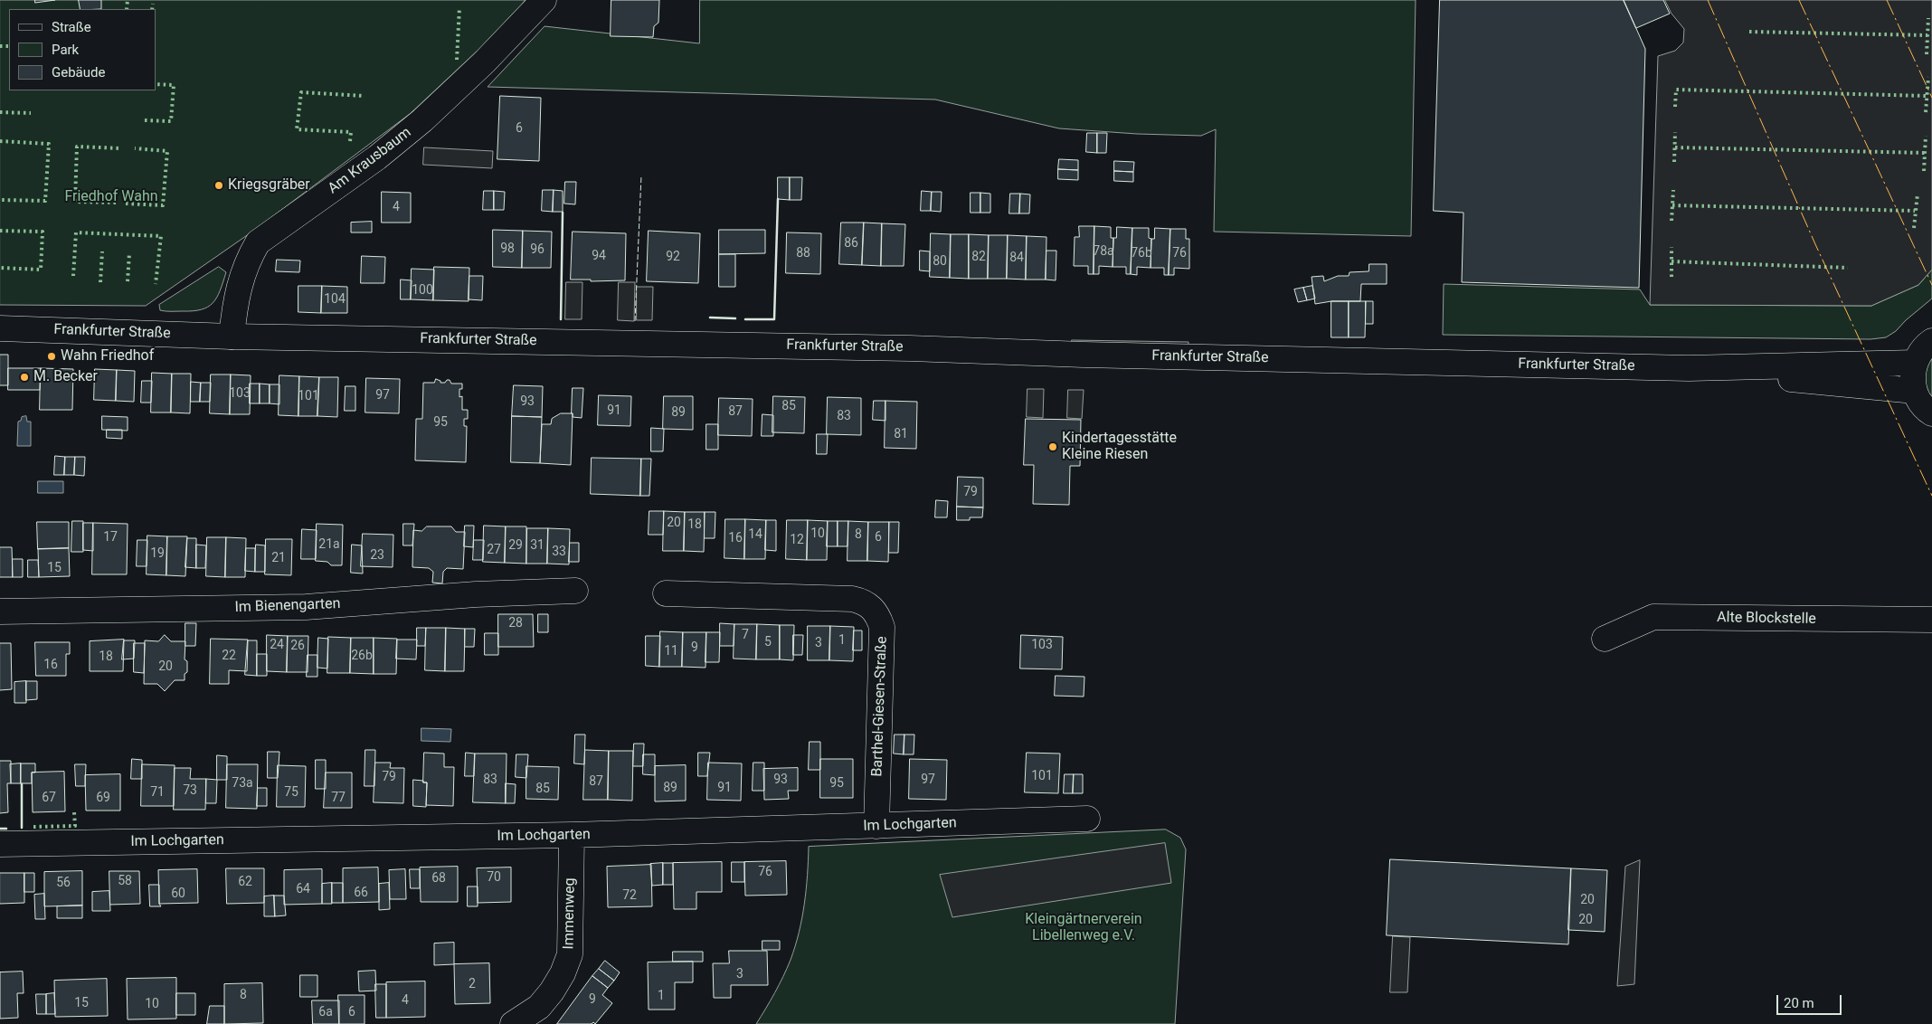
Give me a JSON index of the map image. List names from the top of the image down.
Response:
{
  "streets": {
    "street": [
      "Am Krausbaum",
      "Frankfurter Straße",
      "Im Bienengarten",
      "Alte Blockstelle",
      "Barthel-Giesen-Straße",
      "Im Lochgarten",
      "Immenweg"
    ]
  },
  "crossings": [
    ["Am Krausbaum", "Frankfurter Straße"],
    ["Barthel-Giesen-Straße", "Im Lochgarten"],
    ["Im Lochgarten", "Immenweg"]
  ],
  "parks": ["Friedhof Wahn", "Kleingärtnerverein Libellenweg e.V."],
  "places": [
    "Kriegsgräber",
    "Wahn Friedhof",
    "M. Becker",
    "Kindertagesstätte Kleine Riesen"
  ],
  "house_numbers": [
    "6",
    "4",
    "86",
    "98",
    "96",
    "78a",
    "88",
    "76b",
    "76",
    "94",
    "92",
    "82",
    "84",
    "80",
    "100",
    "104",
    "103",
    "97",
    "101",
    "93",
    "85",
    "91",
    "87",
    "89",
    "83",
    "95",
    "81",
    "79",
    "20",
    "18",
    "10",
    "14",
    "8",
    "17",
    "6",
    "16",
    "12",
    "21a",
    "29",
    "31",
    "27",
    "33",
    "19",
    "23",
    "21",
    "15",
    "28",
    "7",
    "1",
    "5",
    "3",
    "24",
    "103",
    "26",
    "9",
    "11",
    "22",
    "26b",
    "18",
    "16",
    "20",
    "101",
    "79",
    "83",
    "93",
    "97",
    "87",
    "73a",
    "95",
    "89",
    "91",
    "85",
    "73",
    "71",
    "75",
    "67",
    "69",
    "77",
    "76",
    "70",
    "68",
    "58",
    "62",
    "56",
    "64",
    "66",
    "60",
    "72",
    "20",
    "20",
    "3",
    "2",
    "8",
    "1",
    "9",
    "4",
    "15",
    "10",
    "6a",
    "6"
  ],
  "legend": ["Straße", "Park", "Gebäude"],
  "scale_bar": "20 m"
}
